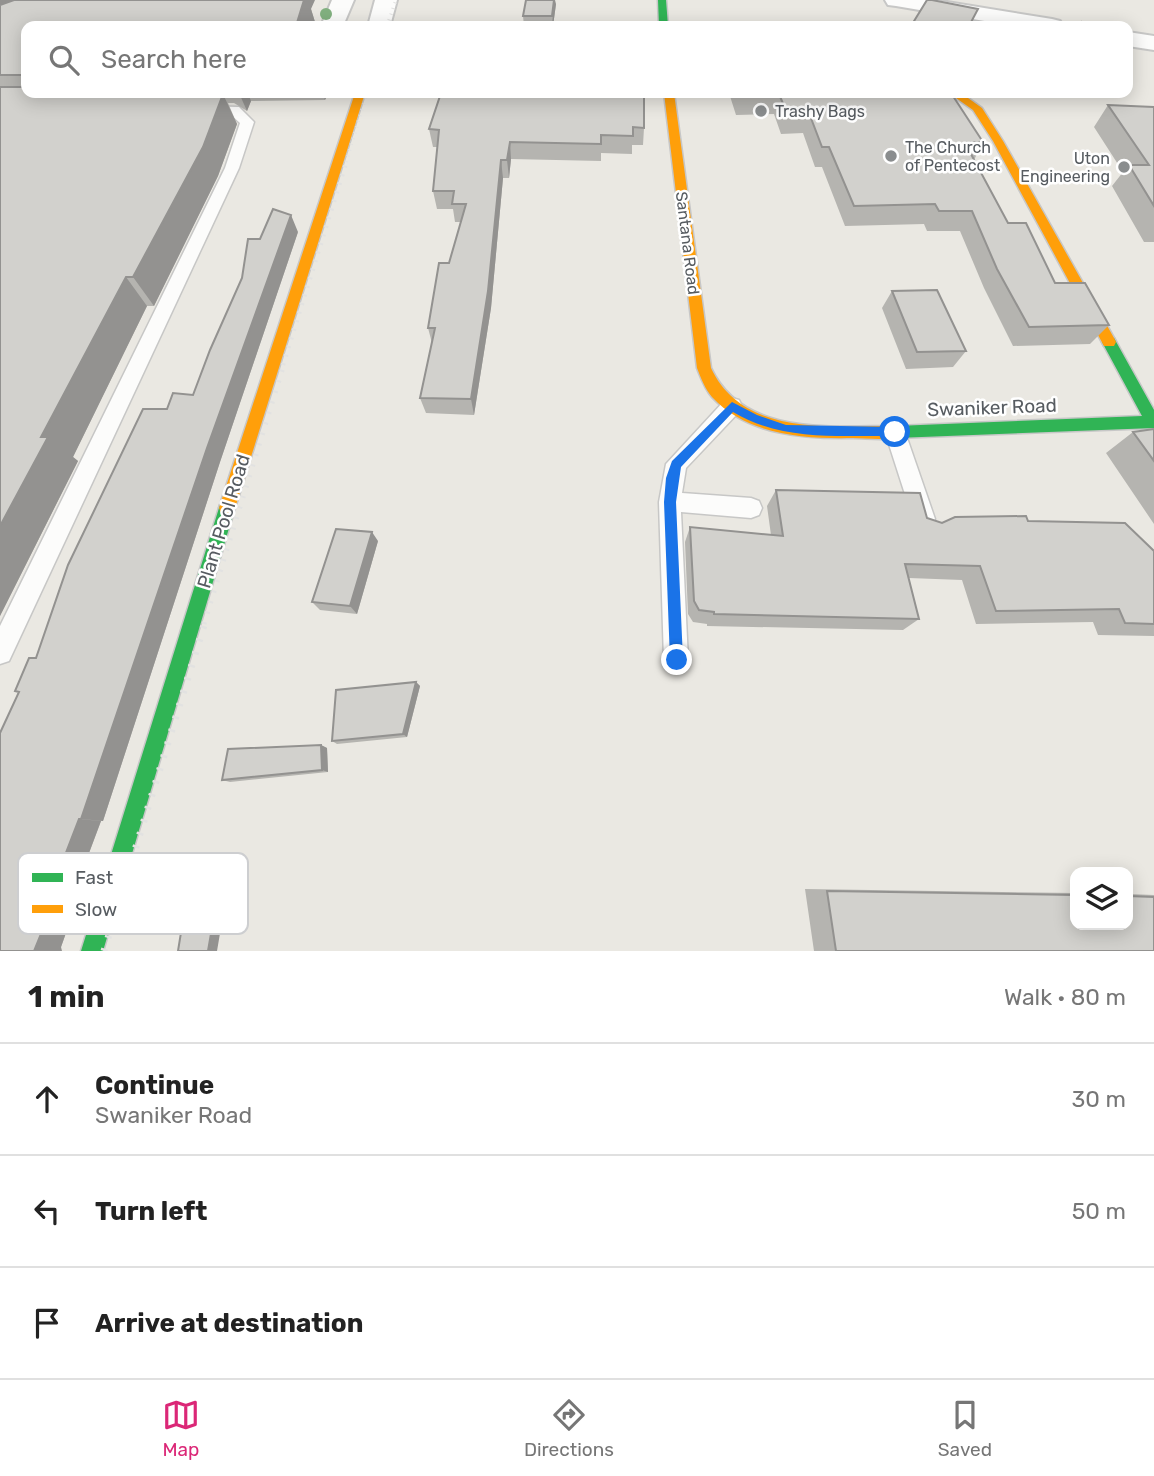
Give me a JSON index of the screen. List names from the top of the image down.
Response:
{
  "streets": {
    "street": ["Santana Road", "Swaniker Road", "Plant Pool Road"]
  },
  "crossings": [
    ["Santana Road", "Swaniker Road"]
  ],
  "places": ["Trashy Bags", "The Church of Pentecost", "Uton Engineering"],
  "legend": ["Fast", "Slow"],
  "page": {
    "search": "Search here",
    "heading": ["1 min", "Walk · 80 m"],
    "list": [
      ["Continue", "Swaniker Road", "30 m"],
      ["Turn left", "50 m"],
      "Arrive at destination"
    ],
    "nav": ["Map", "Directions", "Saved"]
  }
}
